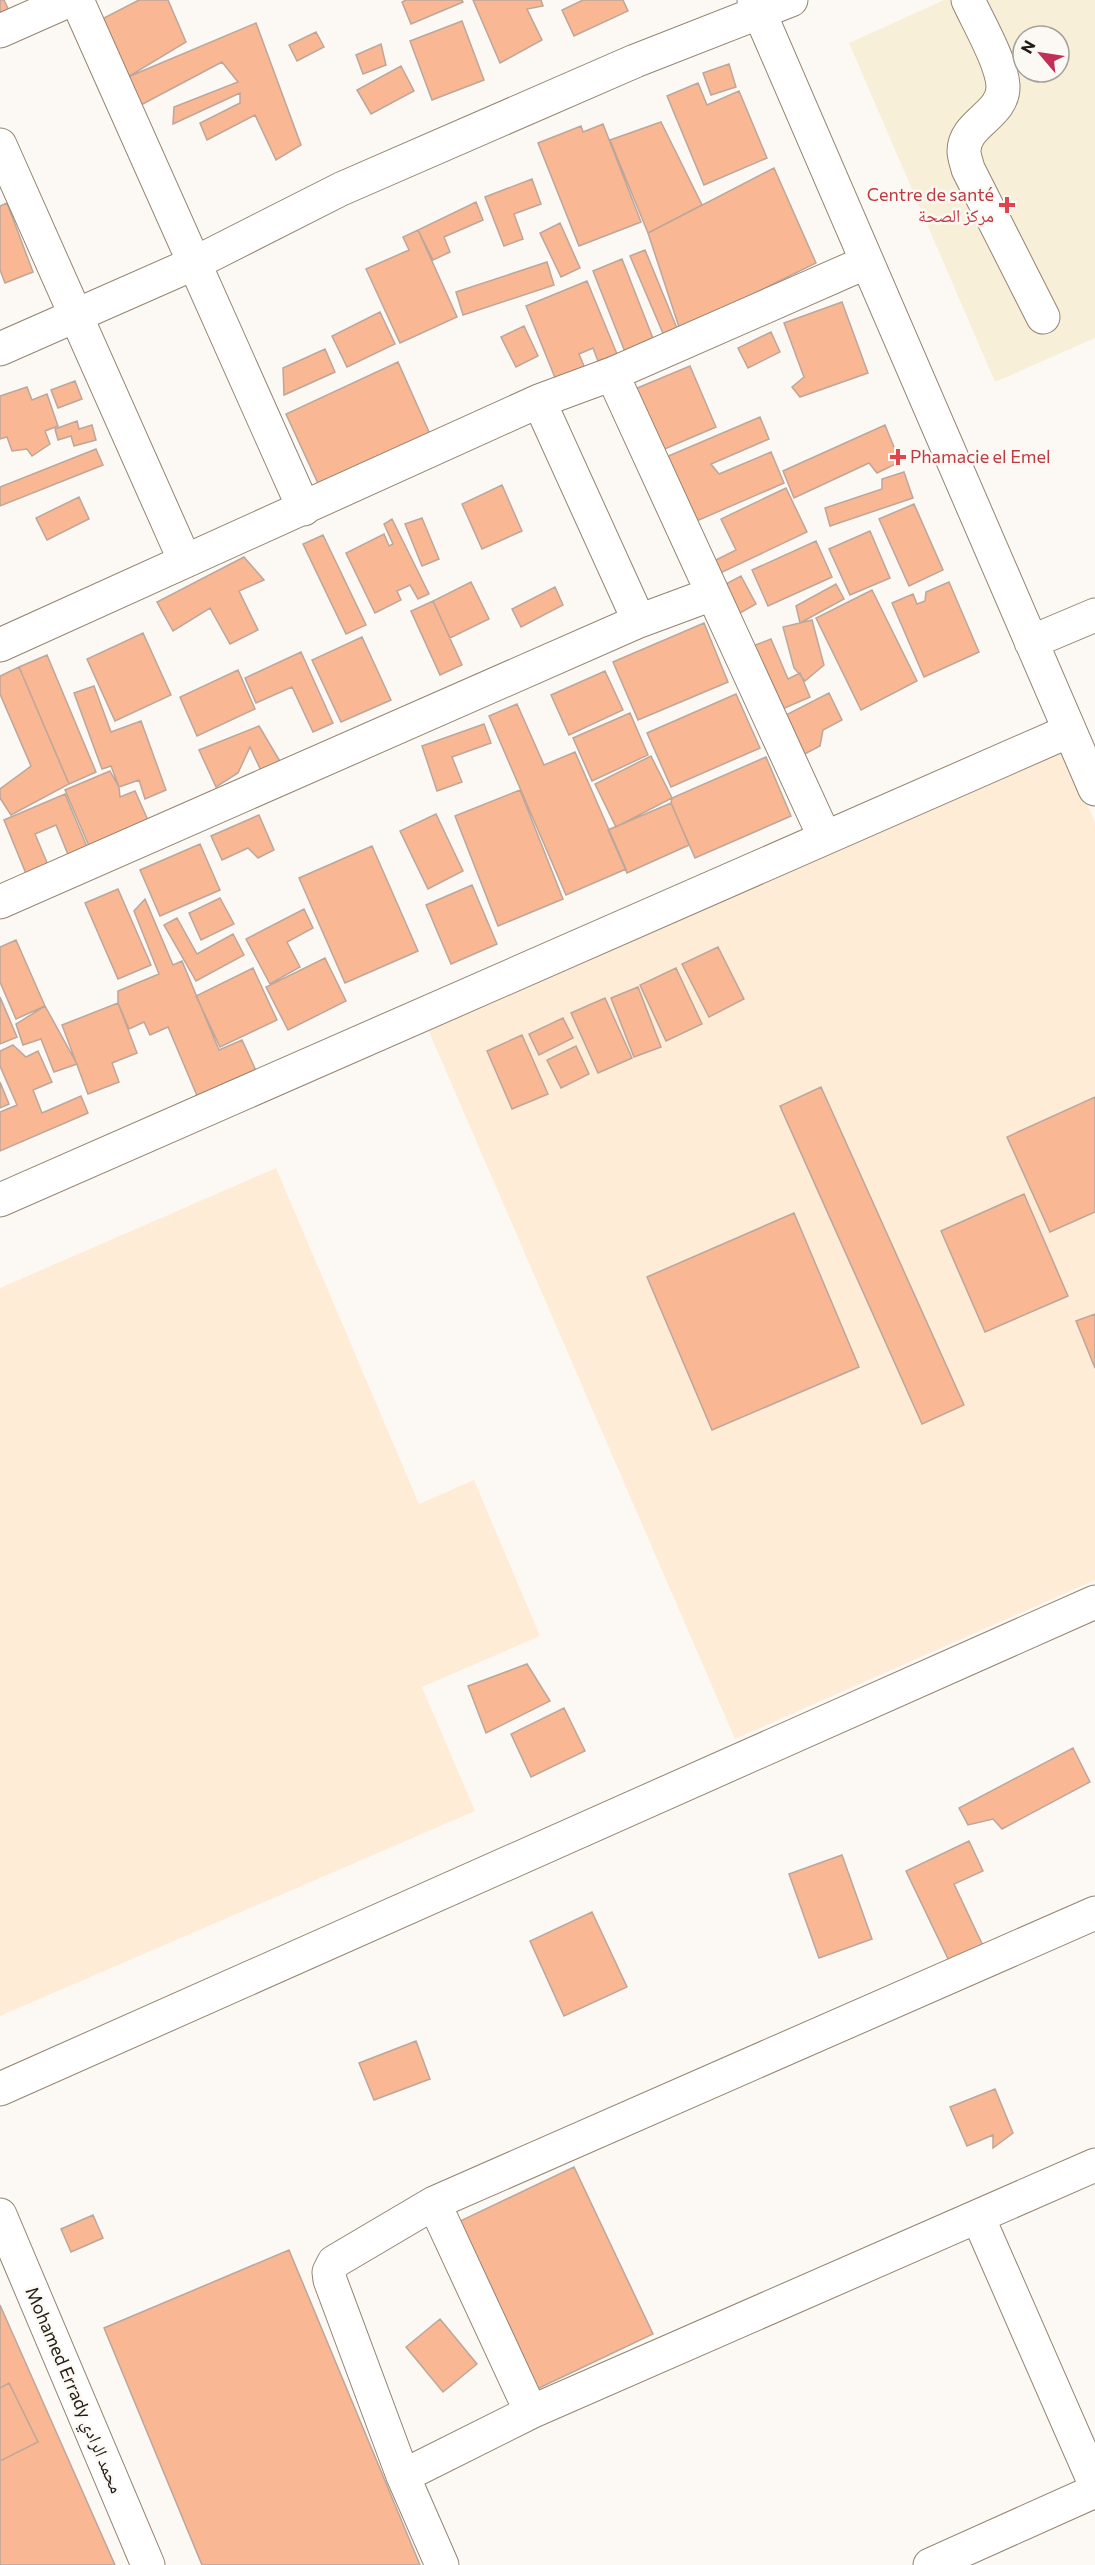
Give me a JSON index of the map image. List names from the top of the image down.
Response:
{
  "streets": {
    "street": ["Mohamed Errady محمد الرادي"]
  },
  "places": {
    "health": ["Centre de santé مركز الصحة", "Phamacie el Emel"]
  },
  "north": "top left"
}
